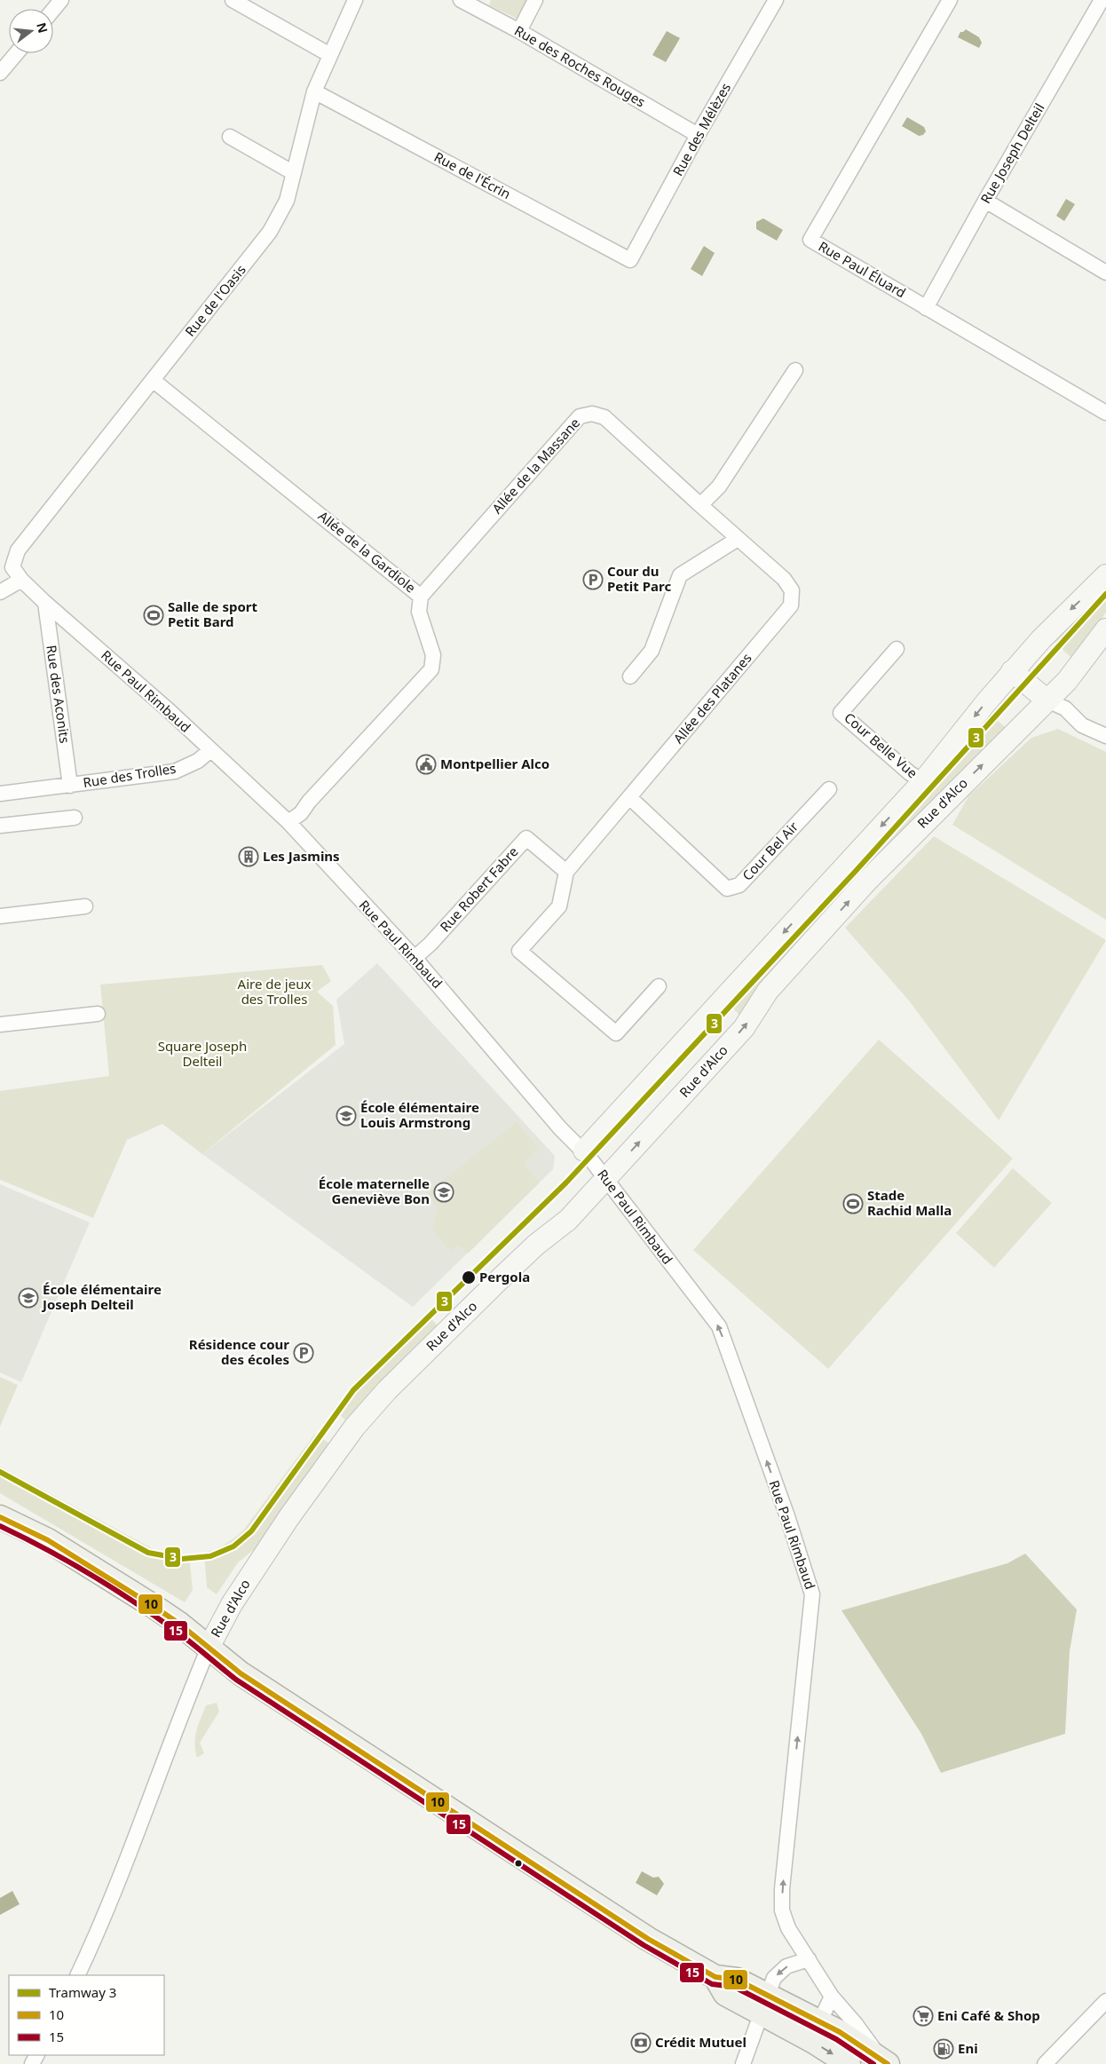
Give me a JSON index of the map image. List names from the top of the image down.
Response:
{
  "streets": {
    "street": [
      "Rue des Roches Rouges",
      "Rue des Mélèzes",
      "Rue Joseph Delteil",
      "Rue de l'Écrin",
      "Rue Paul Éluard",
      "Rue de l'Oasis",
      "Allée de la Massane",
      "Allée de la Gardiole",
      "Rue Paul Rimbaud",
      "Rue des Aconits",
      "Allée des Platanes",
      "Cour Belle Vue",
      "Rue des Trolles",
      "Rue d'Alco",
      "Cour Bel Air",
      "Rue Robert Fabre"
    ]
  },
  "crossings": [
    ["Rue des Roches Rouges", "Rue des Mélèzes"],
    ["Rue des Mélèzes", "Rue de l'Écrin"],
    ["Rue Joseph Delteil", "Rue Paul Éluard"],
    ["Rue de l'Écrin", "Rue de l'Oasis"],
    ["Rue de l'Oasis", "Allée de la Gardiole"],
    ["Rue de l'Oasis", "Rue Paul Rimbaud"],
    ["Allée de la Massane", "Allée de la Gardiole"],
    ["Allée de la Massane", "Allée des Platanes"],
    ["Allée de la Gardiole", "Rue Paul Rimbaud"],
    ["Rue Paul Rimbaud", "Rue des Aconits"],
    ["Rue Paul Rimbaud", "Rue des Trolles"],
    ["Rue Paul Rimbaud", "Rue d'Alco"],
    ["Rue Paul Rimbaud", "Rue Robert Fabre"],
    ["Rue des Aconits", "Rue des Trolles"],
    ["Allée des Platanes", "Cour Bel Air"],
    ["Allée des Platanes", "Rue Robert Fabre"]
  ],
  "one_way": ["Rue Paul Rimbaud"],
  "parks": ["Aire de jeux des Trolles", "Square Joseph Delteil"],
  "places": {
    "parking": ["Cour du Petit Parc", "Résidence cour des écoles"],
    "sports": ["Salle de sport Petit Bard", "Stade Rachid Malla"],
    "public building": ["Montpellier Alco"],
    "building": ["Les Jasmins"],
    "school or university": ["École élémentaire Louis Armstrong", "École maternelle Geneviève Bon", "École élémentaire Joseph Delteil"],
    "other": ["Pergola"],
    "supermarket": ["Eni Café & Shop"],
    "bank": ["Crédit Mutuel"],
    "fuel station": ["Eni"]
  },
  "lines": ["tram line 3", "transit line 10", "transit line 15"],
  "legend": ["Tramway 3", "10", "15"],
  "north": "right"
}
